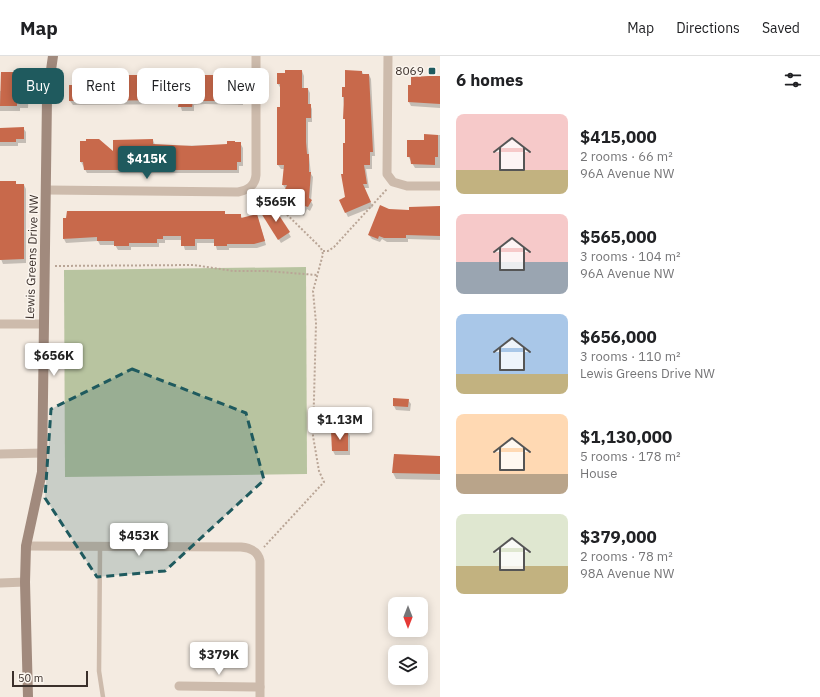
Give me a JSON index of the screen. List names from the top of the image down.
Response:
{
  "streets": {
    "street": ["Lewis Greens Drive NW"]
  },
  "places": {
    "transit": ["8069"]
  },
  "scale_bar": "50 m",
  "north": "bottom",
  "page": {
    "header": "Map",
    "nav": ["Map", "Directions", "Saved"],
    "heading": "6 homes",
    "chip": [
      "Buy",
      "Rent",
      "Filters",
      "New"
    ],
    "list": [
      {
        "name": "$415,000",
        "note": "2 rooms · 66 m² · 96A Avenue NW"
      },
      {
        "name": "$565,000",
        "note": "3 rooms · 104 m² · 96A Avenue NW"
      },
      {
        "name": "$656,000",
        "note": "3 rooms · 110 m² · Lewis Greens Drive NW"
      },
      {
        "name": "$1,130,000",
        "note": "5 rooms · 178 m² · House"
      },
      {
        "name": "$379,000",
        "note": "2 rooms · 78 m² · 98A Avenue NW"
      }
    ],
    "price": [
      "$415K",
      "$565K",
      "$656K",
      "$1.13M",
      "$453K",
      "$379K"
    ],
    "scale": "50 m"
  }
}
